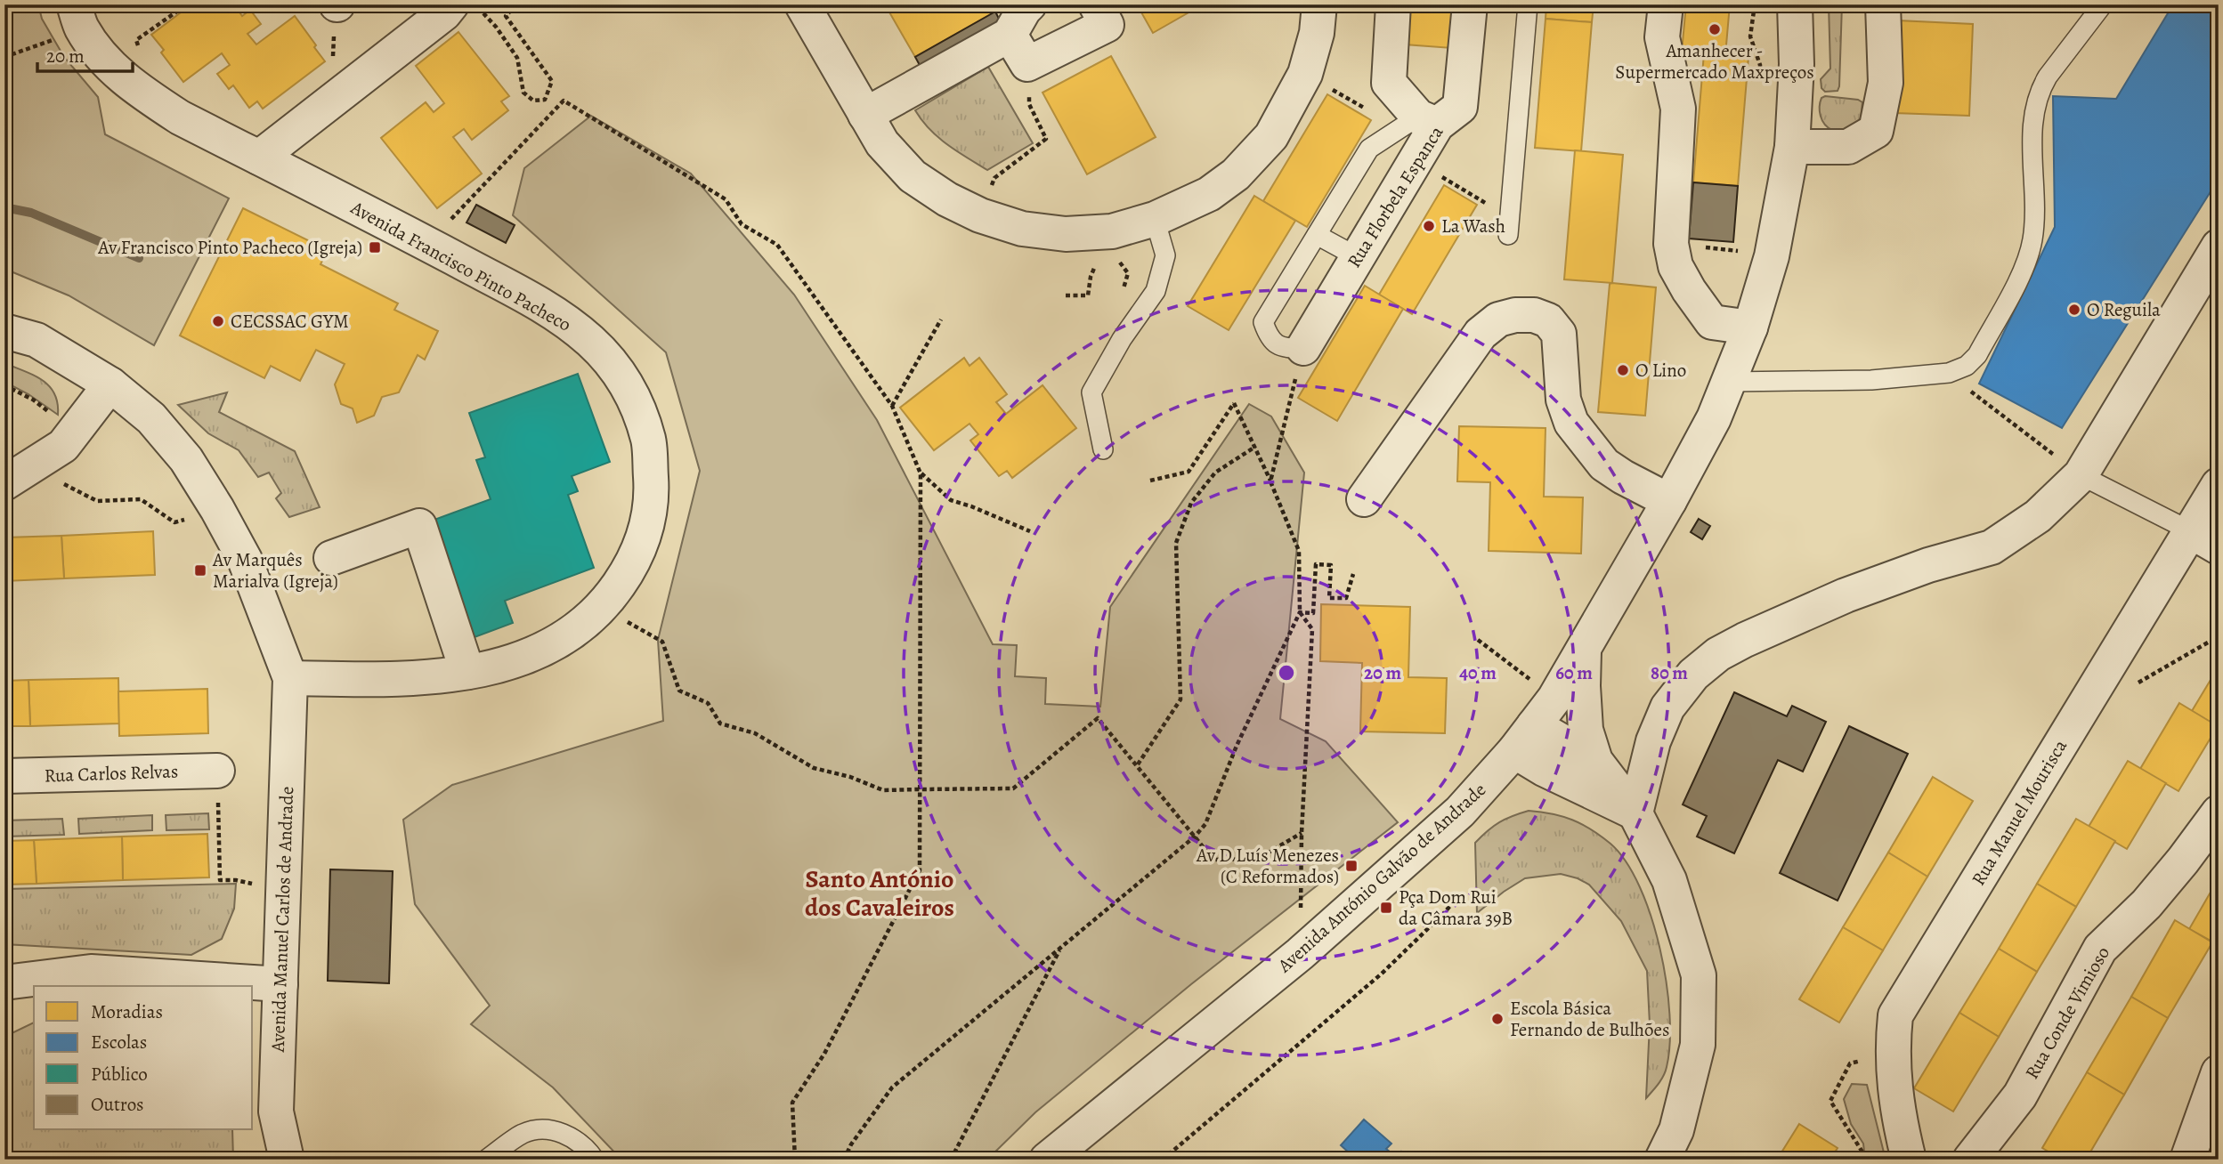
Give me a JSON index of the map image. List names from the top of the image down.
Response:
{
  "streets": {
    "street": [
      "Rua Florbela Espanca",
      "Avenida Francisco Pinto Pacheco",
      "Rua Carlos Relvas",
      "Rua Manuel Mourisca",
      "Avenida António Galvão de Andrade",
      "Avenida Manuel Carlos de Andrade",
      "Rua Conde Vimioso"
    ]
  },
  "crossings": [
    ["Avenida Francisco Pinto Pacheco", "Avenida Manuel Carlos de Andrade"]
  ],
  "districts": ["Santo António dos Cavaleiros"],
  "places": {
    "other": [
      "Amanhecer - Supermercado Maxpreços",
      "La Wash",
      "O Reguila",
      "CECSSAC GYM",
      "O Lino",
      "Escola Básica Fernando de Bulhões"
    ],
    "transit": [
      "Av Francisco Pinto Pacheco (Igreja)",
      "Av Marquês Marialva (Igreja)",
      "Av D Luís Menezes (C Reformados)",
      "Pça Dom Rui da Câmara 39B"
    ]
  },
  "legend": [
    "Moradias",
    "Escolas",
    "Público",
    "Outros"
  ],
  "scale_bar": "20 m",
  "rings": [
    "20 m",
    "40 m",
    "60 m",
    "80 m"
  ]
}
